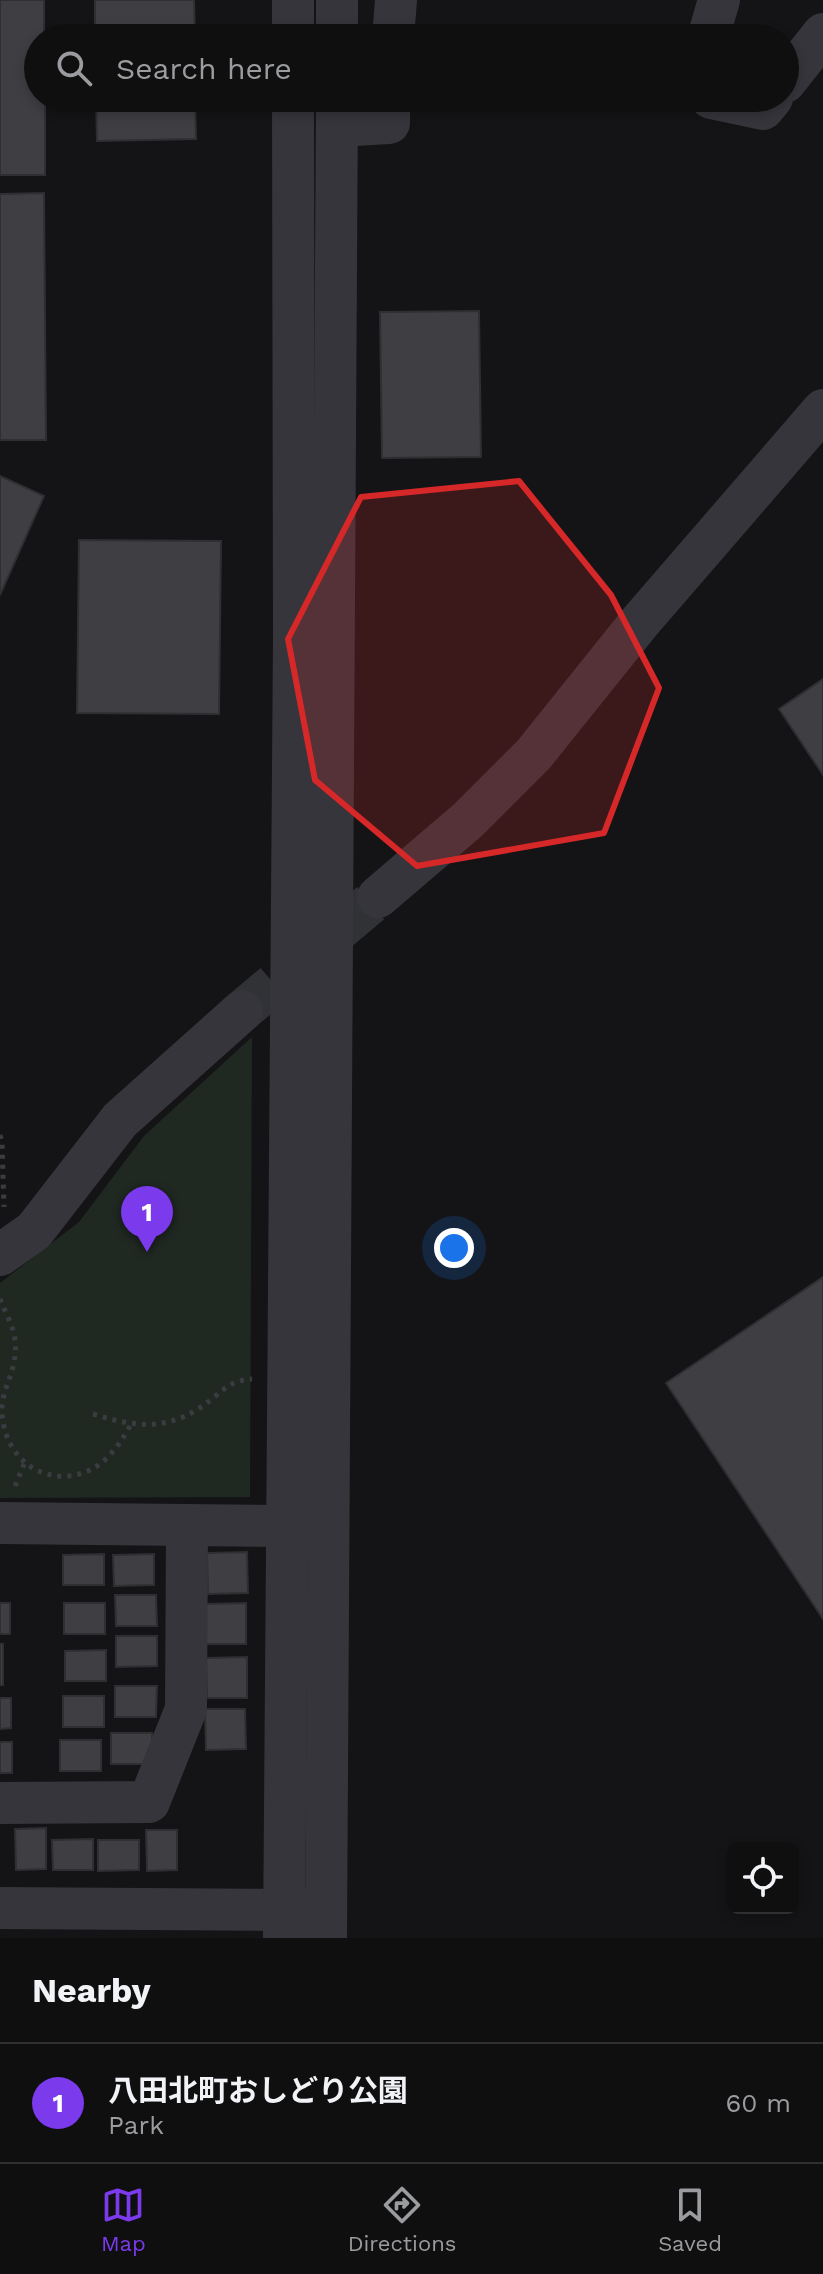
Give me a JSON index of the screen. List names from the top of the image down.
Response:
{
  "page": {
    "search": "Search here",
    "pins": "1",
    "heading": "Nearby",
    "list": [
      {
        "mark": "1",
        "name": "八田北町おしどり公園",
        "note": "Park",
        "value": "60 m"
      }
    ],
    "nav": ["Map", "Directions", "Saved"]
  }
}
